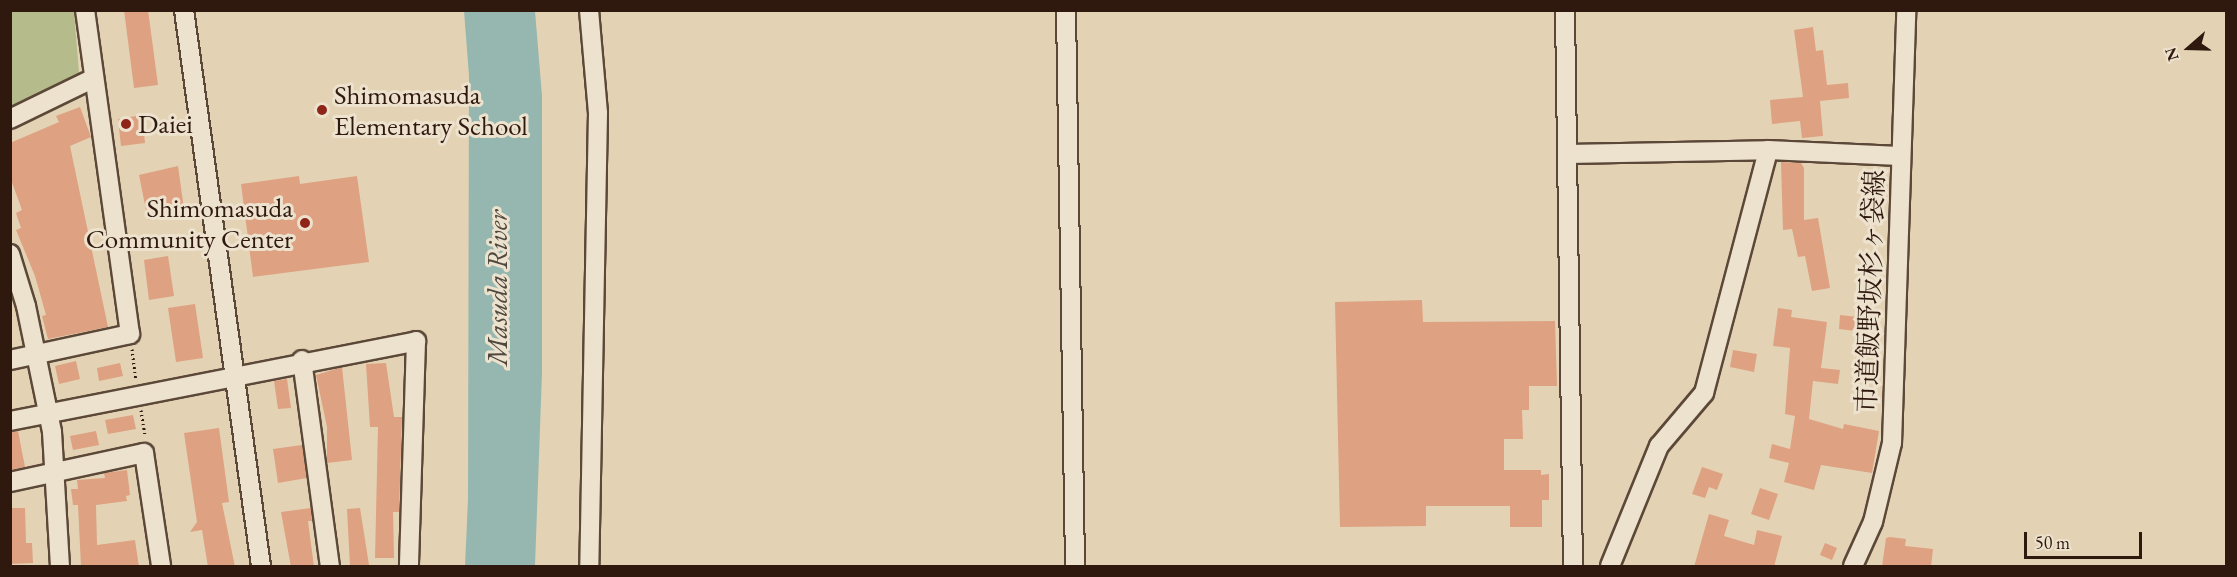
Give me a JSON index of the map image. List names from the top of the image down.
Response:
{
  "streets": {
    "street": ["市道飯野坂杉ヶ袋線"]
  },
  "water": ["Masuda River"],
  "places": ["Shimomasuda Elementary School", "Daiei", "Shimomasuda Community Center"],
  "scale_bar": "50 m",
  "north": "left"
}
